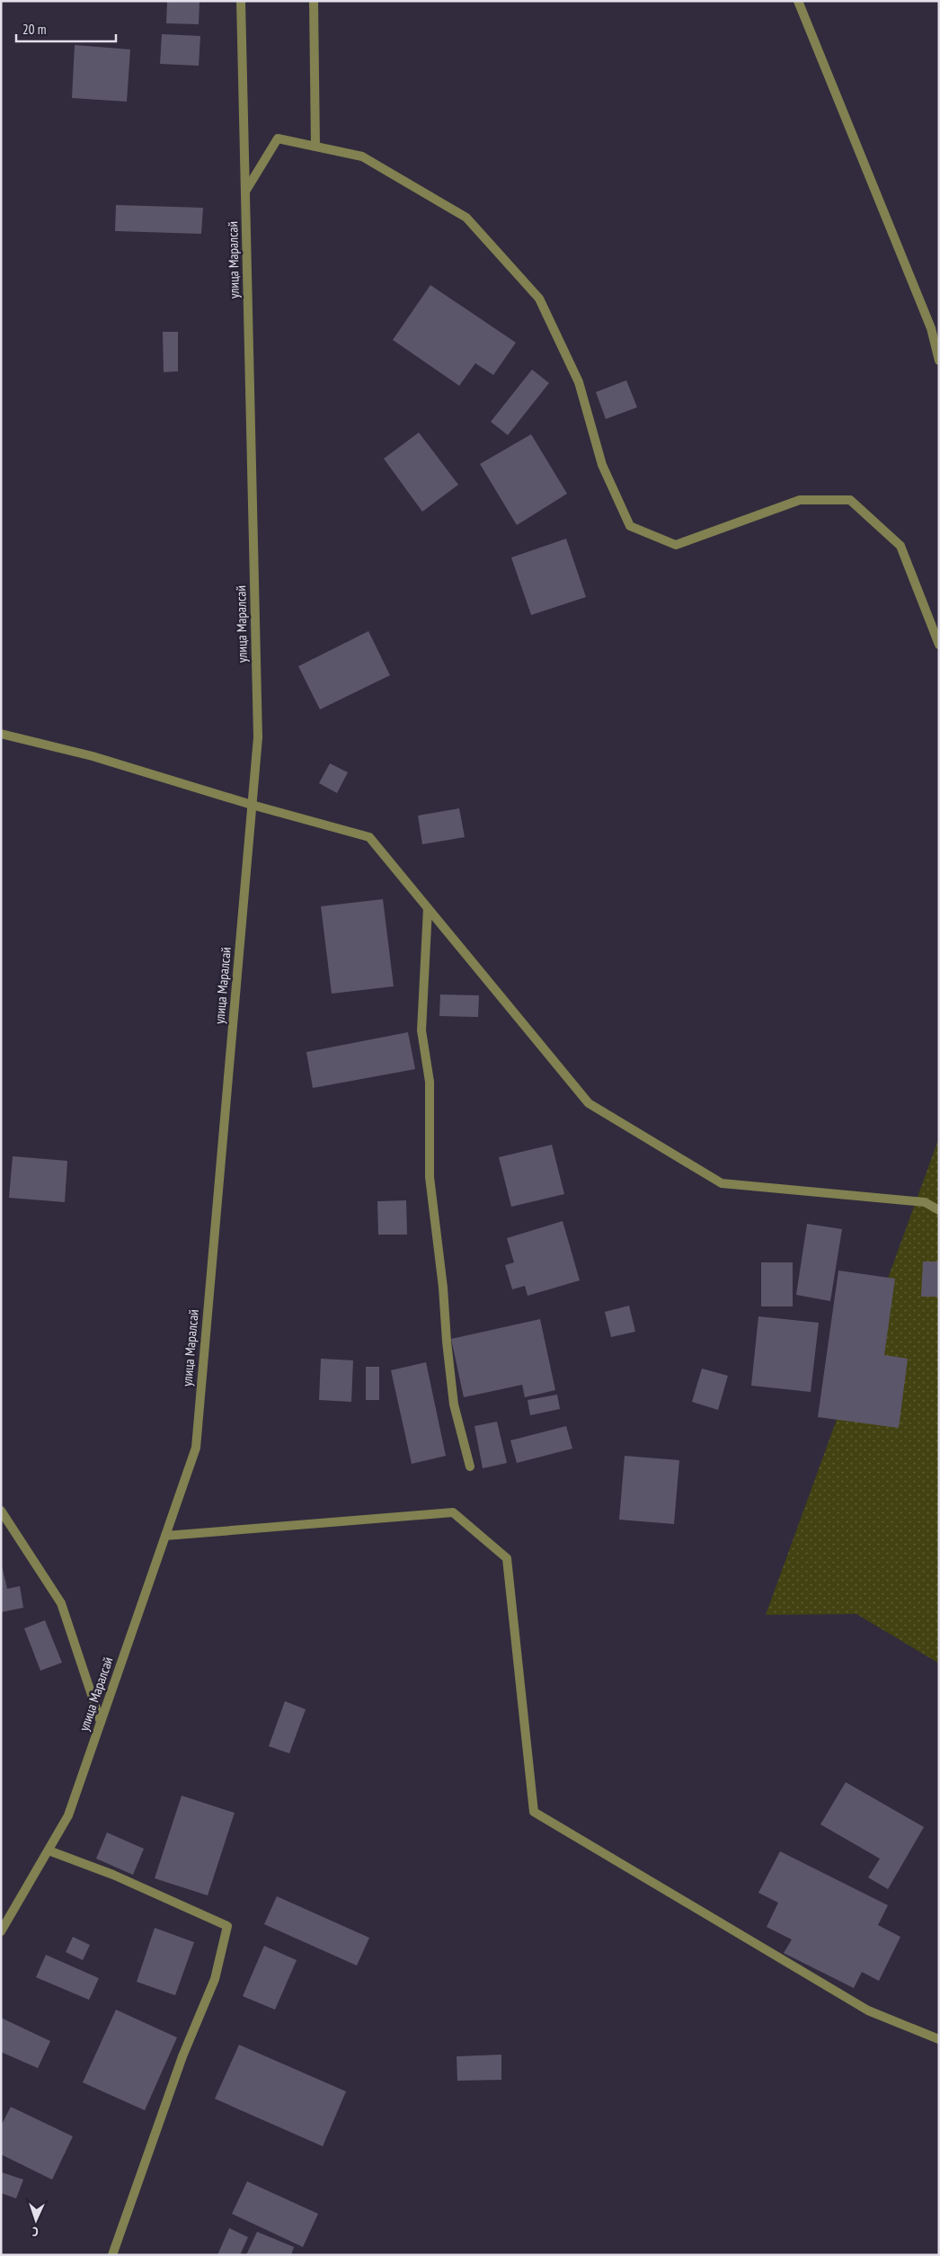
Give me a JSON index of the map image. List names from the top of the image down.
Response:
{
  "streets": {
    "street": ["улица Маралсай"]
  },
  "scale_bar": "20 m",
  "north": "bottom"
}
